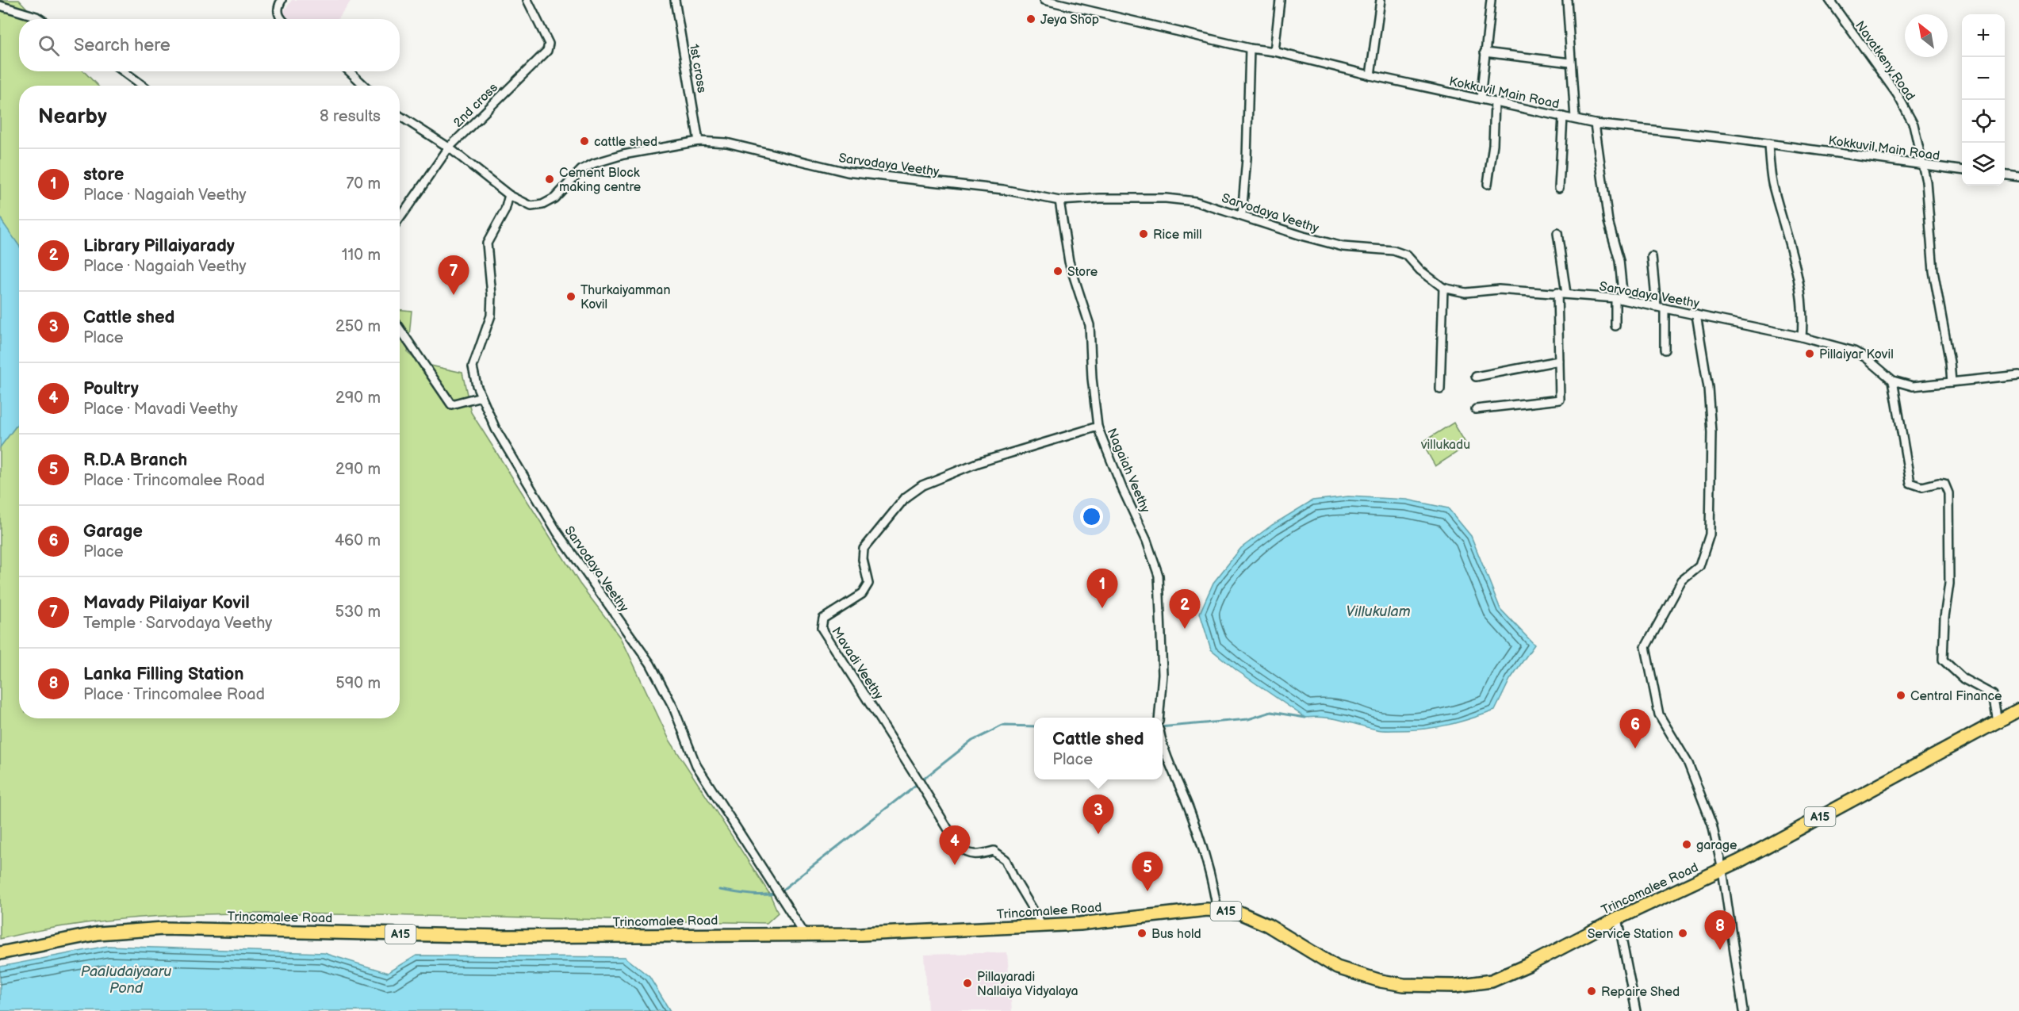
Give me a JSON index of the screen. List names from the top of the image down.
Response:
{
  "streets": {
    "highway": ["A15", "Trincomalee Road"],
    "street": [
      "Navatkeny Road",
      "1st cross",
      "Kokkuvil Main Road",
      "2nd cross",
      "Sarvodaya Veethy",
      "Nagaiah Veethy",
      "Mavadi Veethy"
    ]
  },
  "crossings": [
    ["Navatkeny Road", "Kokkuvil Main Road"],
    ["Navatkeny Road", "Sarvodaya Veethy"],
    ["1st cross", "Sarvodaya Veethy"],
    ["2nd cross", "Sarvodaya Veethy"],
    ["Sarvodaya Veethy", "Nagaiah Veethy"],
    ["Sarvodaya Veethy", "Trincomalee Road"],
    ["Nagaiah Veethy", "Mavadi Veethy"],
    ["Mavadi Veethy", "Trincomalee Road"]
  ],
  "water": ["Villukulam", "Paaludaiyaaru Pond"],
  "parks": ["villukadu"],
  "places": [
    "Jeya Shop",
    "cattle shed",
    "Cement Block making centre",
    "Rice mill",
    "Store",
    "Thurkaiyamman Kovil",
    "Pillaiyar Kovil",
    "Central Finance",
    "garage",
    "Bus hold",
    "Service Station",
    "Pillayaradi Nallaiya Vidyalaya",
    "Repaire Shed"
  ],
  "north": "top left",
  "page": {
    "map_buttons": ["+", "−"],
    "search": "Search here",
    "heading": ["Nearby", "8 results"],
    "list": [
      {
        "mark": "1",
        "name": "store",
        "note": "Place · Nagaiah Veethy",
        "value": "70 m"
      },
      {
        "mark": "2",
        "name": "Library Pillaiyarady",
        "note": "Place · Nagaiah Veethy",
        "value": "110 m"
      },
      {
        "mark": "3",
        "name": "Cattle shed",
        "note": "Place",
        "value": "250 m"
      },
      {
        "mark": "4",
        "name": "Poultry",
        "note": "Place · Mavadi Veethy",
        "value": "290 m"
      },
      {
        "mark": "5",
        "name": "R.D.A Branch",
        "note": "Place · Trincomalee Road",
        "value": "290 m"
      },
      {
        "mark": "6",
        "name": "Garage",
        "note": "Place",
        "value": "460 m"
      },
      {
        "mark": "7",
        "name": "Mavady Pilaiyar Kovil",
        "note": "Temple · Sarvodaya Veethy",
        "value": "530 m"
      },
      {
        "mark": "8",
        "name": "Lanka Filling Station",
        "note": "Place · Trincomalee Road",
        "value": "590 m"
      }
    ],
    "pins": [
      "7",
      "1",
      "2",
      "6",
      "3",
      "4",
      "5",
      "8"
    ],
    "popup": ["Cattle shed", "Place"]
  }
}
